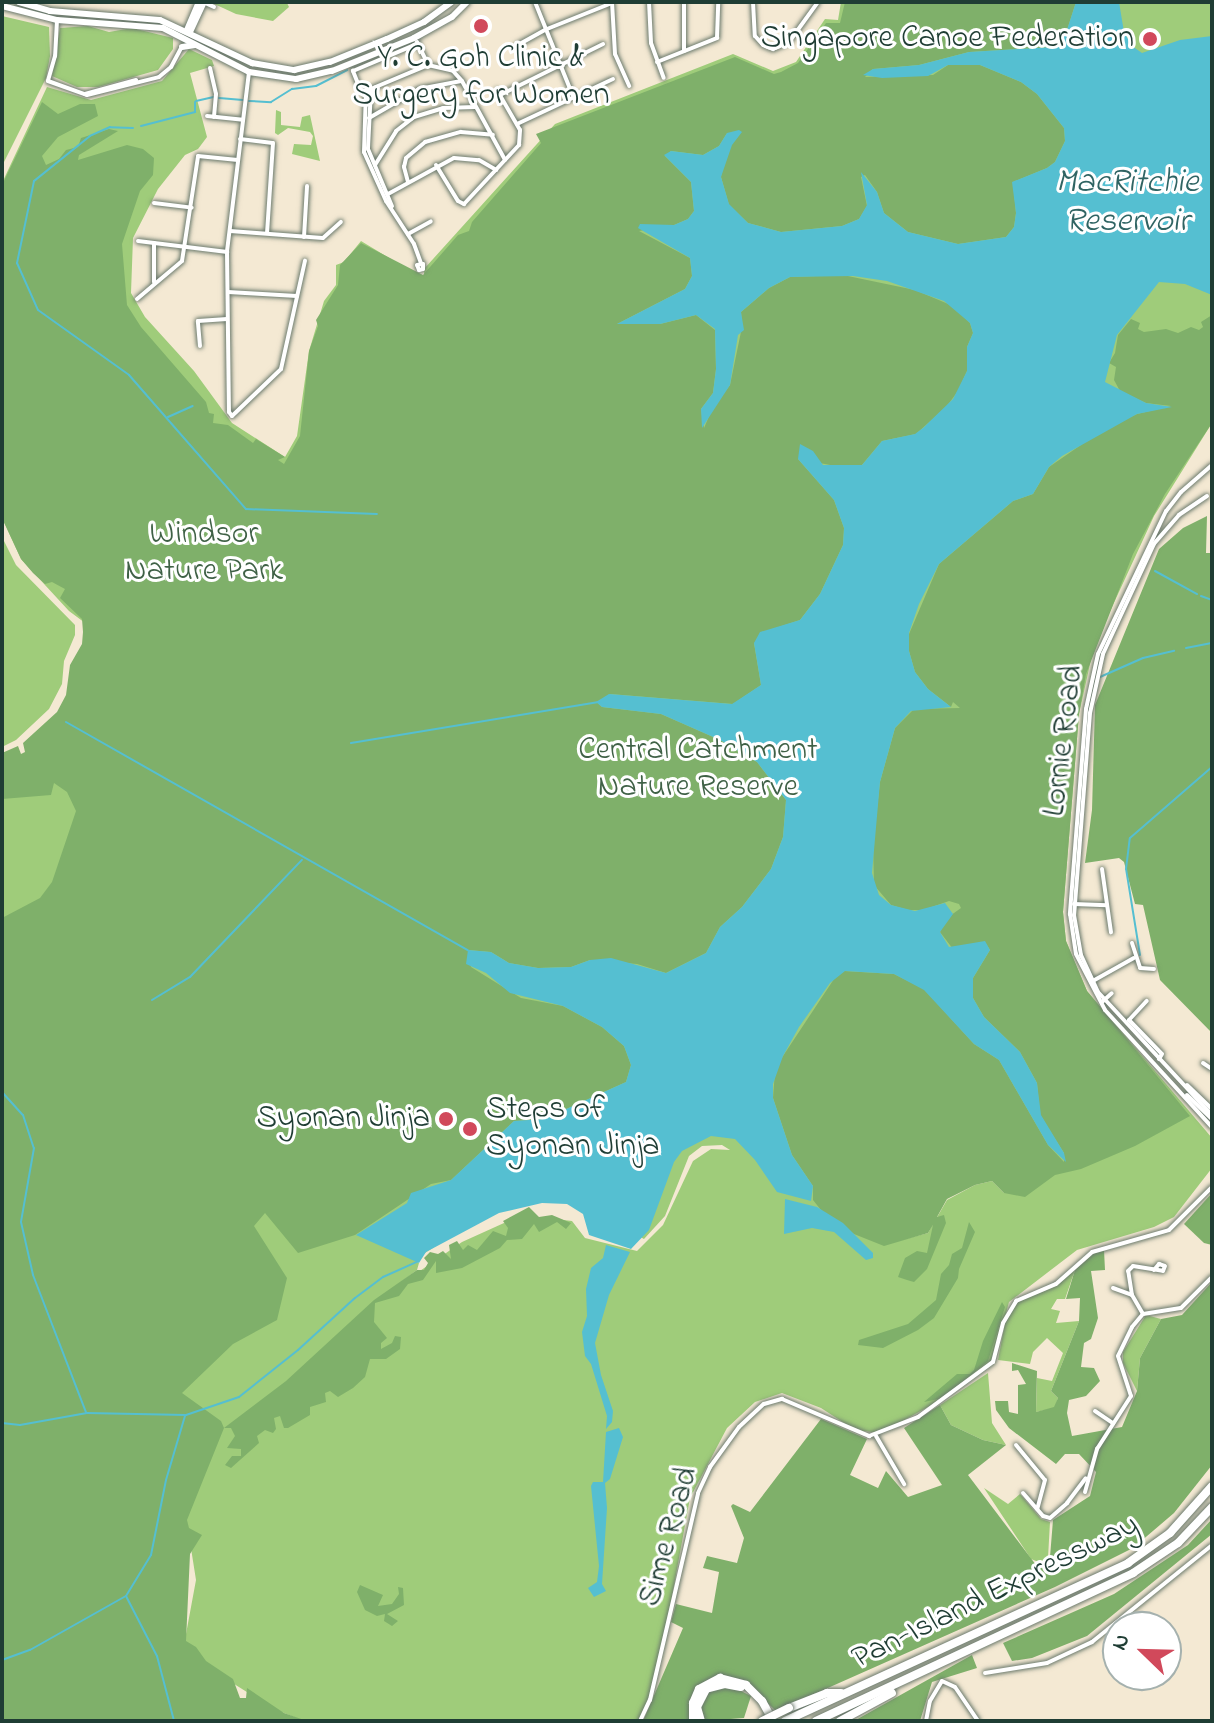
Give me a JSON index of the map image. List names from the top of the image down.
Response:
{
  "streets": {
    "highway": ["Pan-Island Expressway"],
    "street": ["Lornie Road", "Sime Road"]
  },
  "water": ["MacRitchie Reservoir"],
  "parks": ["Windsor Nature Park", "Central Catchment Nature Reserve"],
  "places": [
    "Y. C. Goh Clinic & Surgery for Women",
    "Singapore Canoe Federation",
    "Syonan Jinja",
    "Steps of Syonan Jinja"
  ],
  "north": "top left"
}
